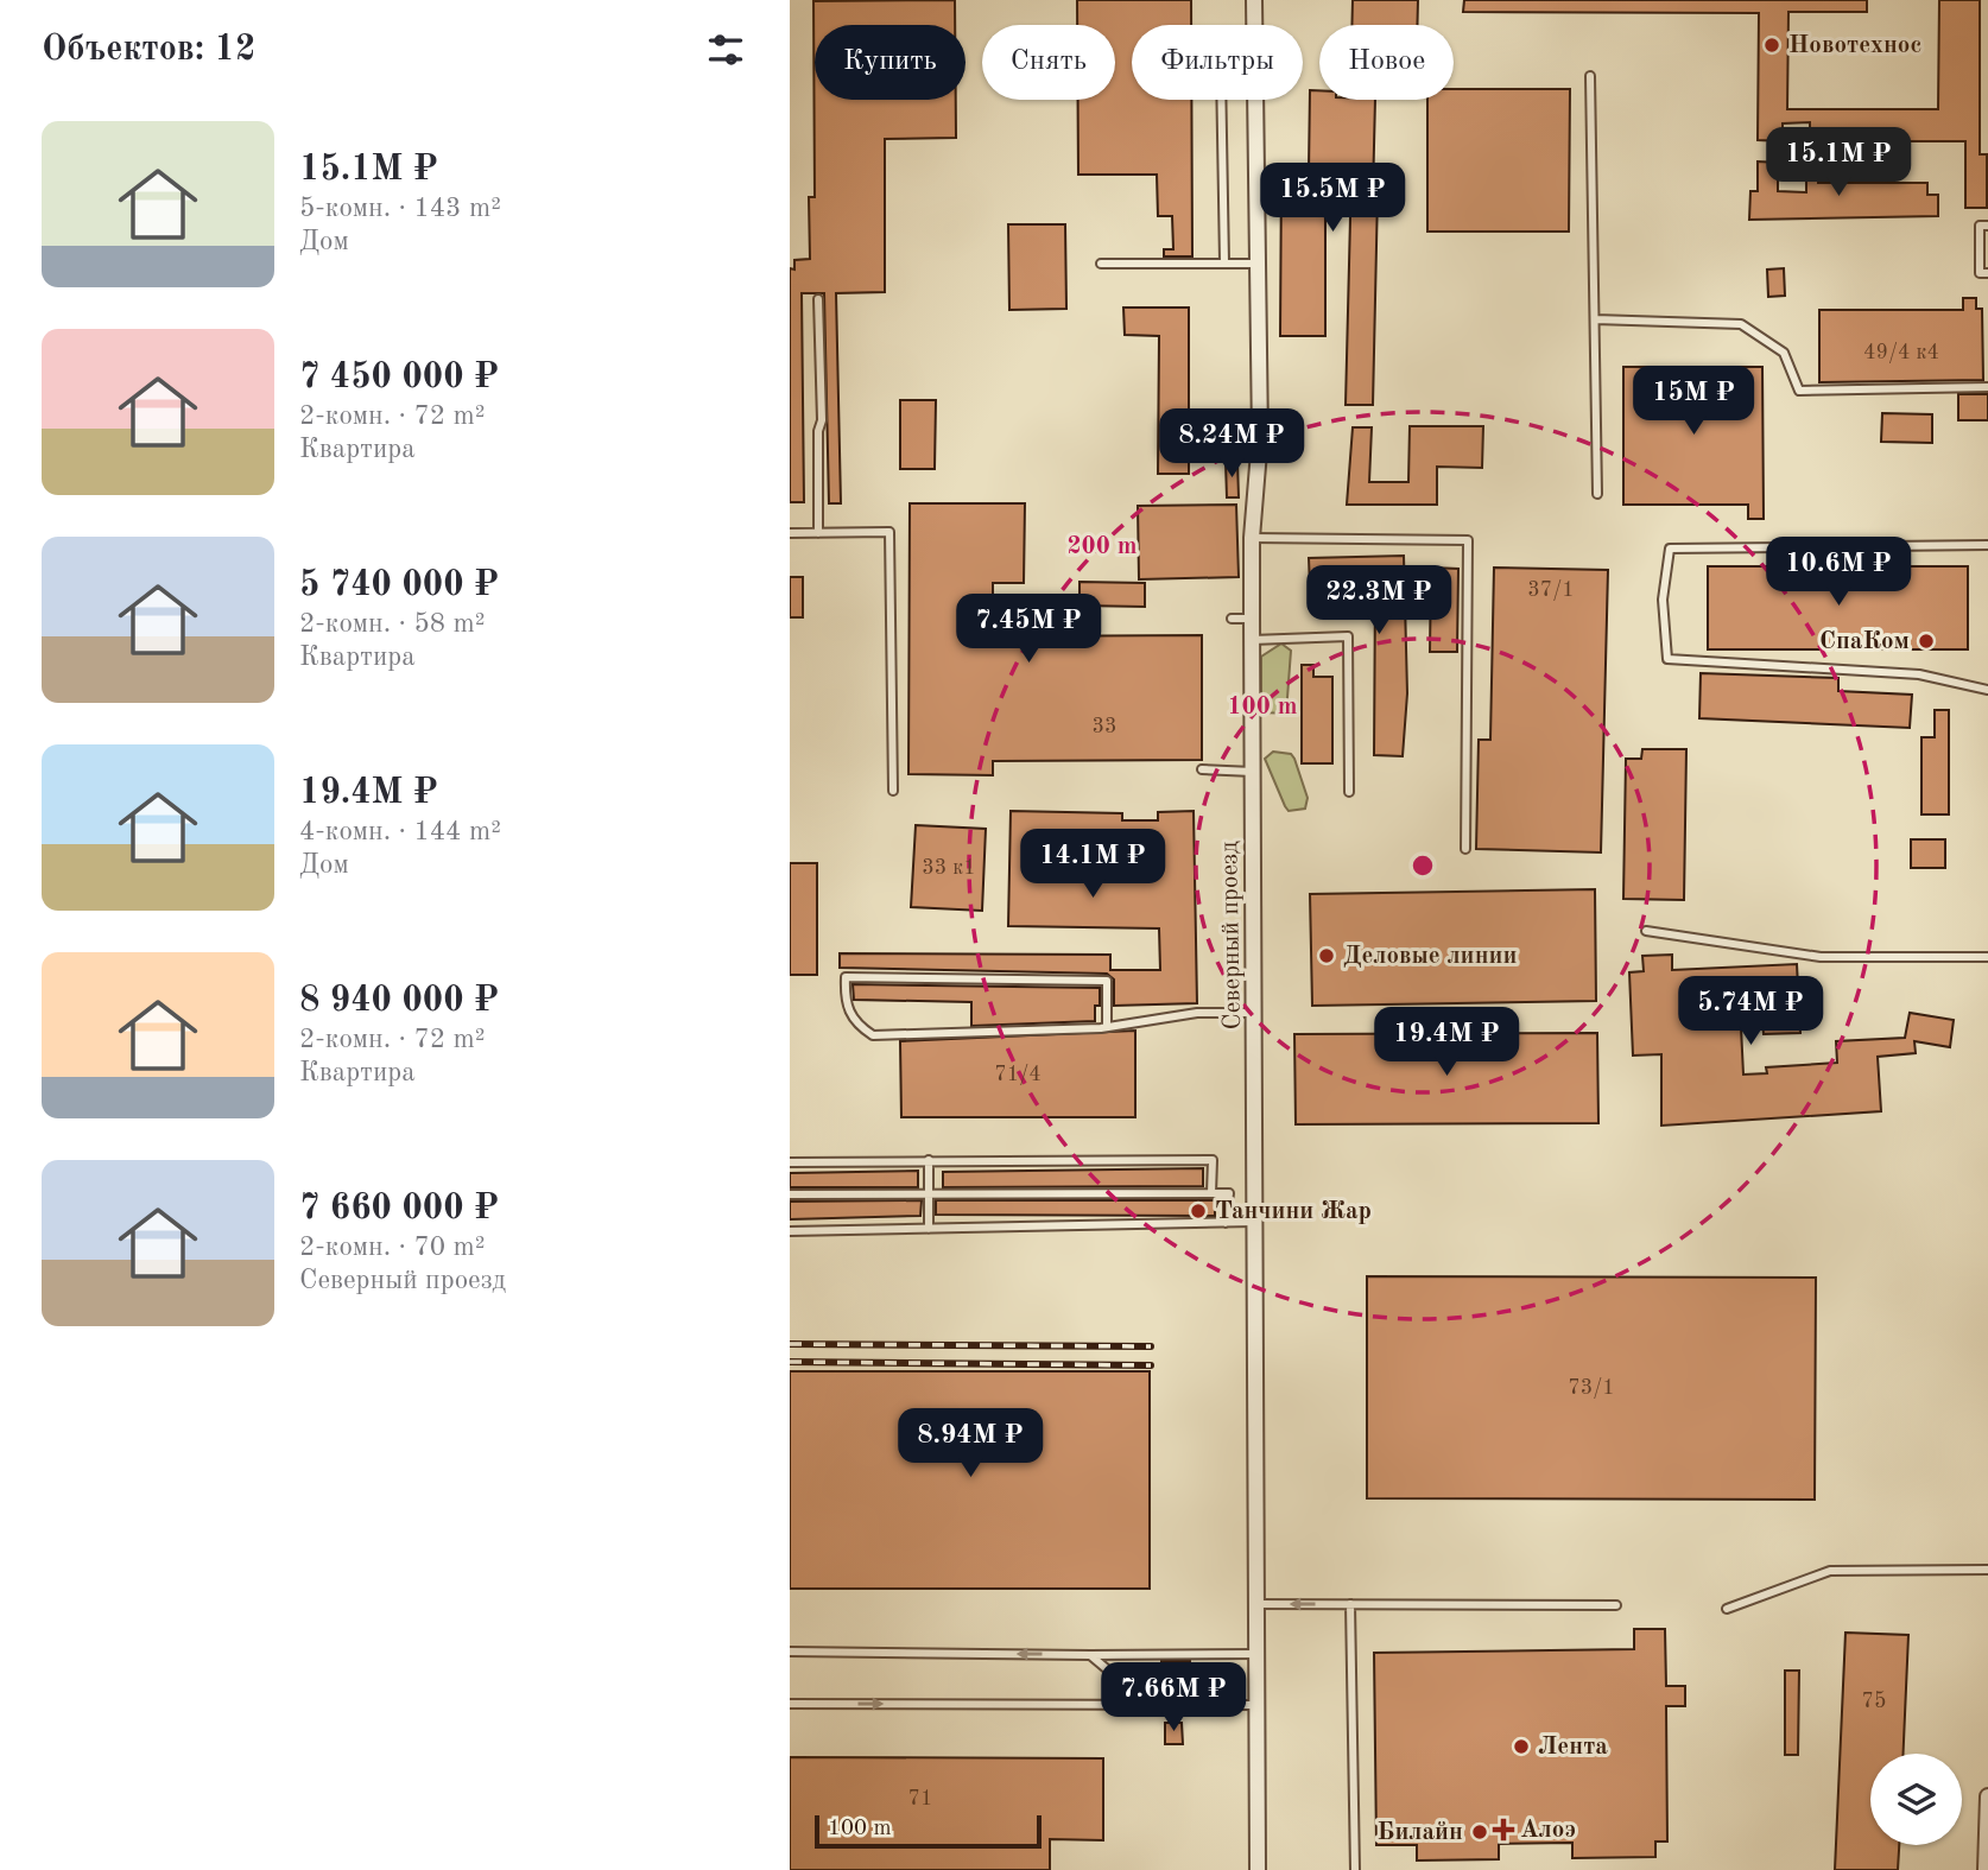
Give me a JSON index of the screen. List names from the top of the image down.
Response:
{
  "streets": {
    "street": ["Северный проезд"]
  },
  "places": {
    "other": [
      "Новотехнос",
      "СпаКом",
      "Деловые линии",
      "Танчини Жар",
      "Лента",
      "Билайн"
    ],
    "health": ["Алоэ"]
  },
  "house_numbers": [
    "49/4 к4",
    "37/1",
    "33",
    "33 к1",
    "71/4",
    "73/1",
    "75",
    "71"
  ],
  "scale_bar": "100 m",
  "page": {
    "heading": "Объектов: 12",
    "chip": [
      "Купить",
      "Снять",
      "Фильтры",
      "Новое"
    ],
    "list": [
      {
        "name": "15.1M ₽",
        "note": "5-комн. · 143 m² · Дом"
      },
      {
        "name": "7 450 000 ₽",
        "note": "2-комн. · 72 m² · Квартира"
      },
      {
        "name": "5 740 000 ₽",
        "note": "2-комн. · 58 m² · Квартира"
      },
      {
        "name": "19.4M ₽",
        "note": "4-комн. · 144 m² · Дом"
      },
      {
        "name": "8 940 000 ₽",
        "note": "2-комн. · 72 m² · Квартира"
      },
      {
        "name": "7 660 000 ₽",
        "note": "2-комн. · 70 m² · Северный проезд"
      }
    ],
    "price": [
      "15.1M ₽",
      "15.5M ₽",
      "15M ₽",
      "8.24M ₽",
      "10.6M ₽",
      "22.3M ₽",
      "7.45M ₽",
      "14.1M ₽",
      "5.74M ₽",
      "19.4M ₽",
      "8.94M ₽",
      "7.66M ₽"
    ],
    "scale": "100 m"
  },
  "rings": ["200 m", "100 m"]
}
